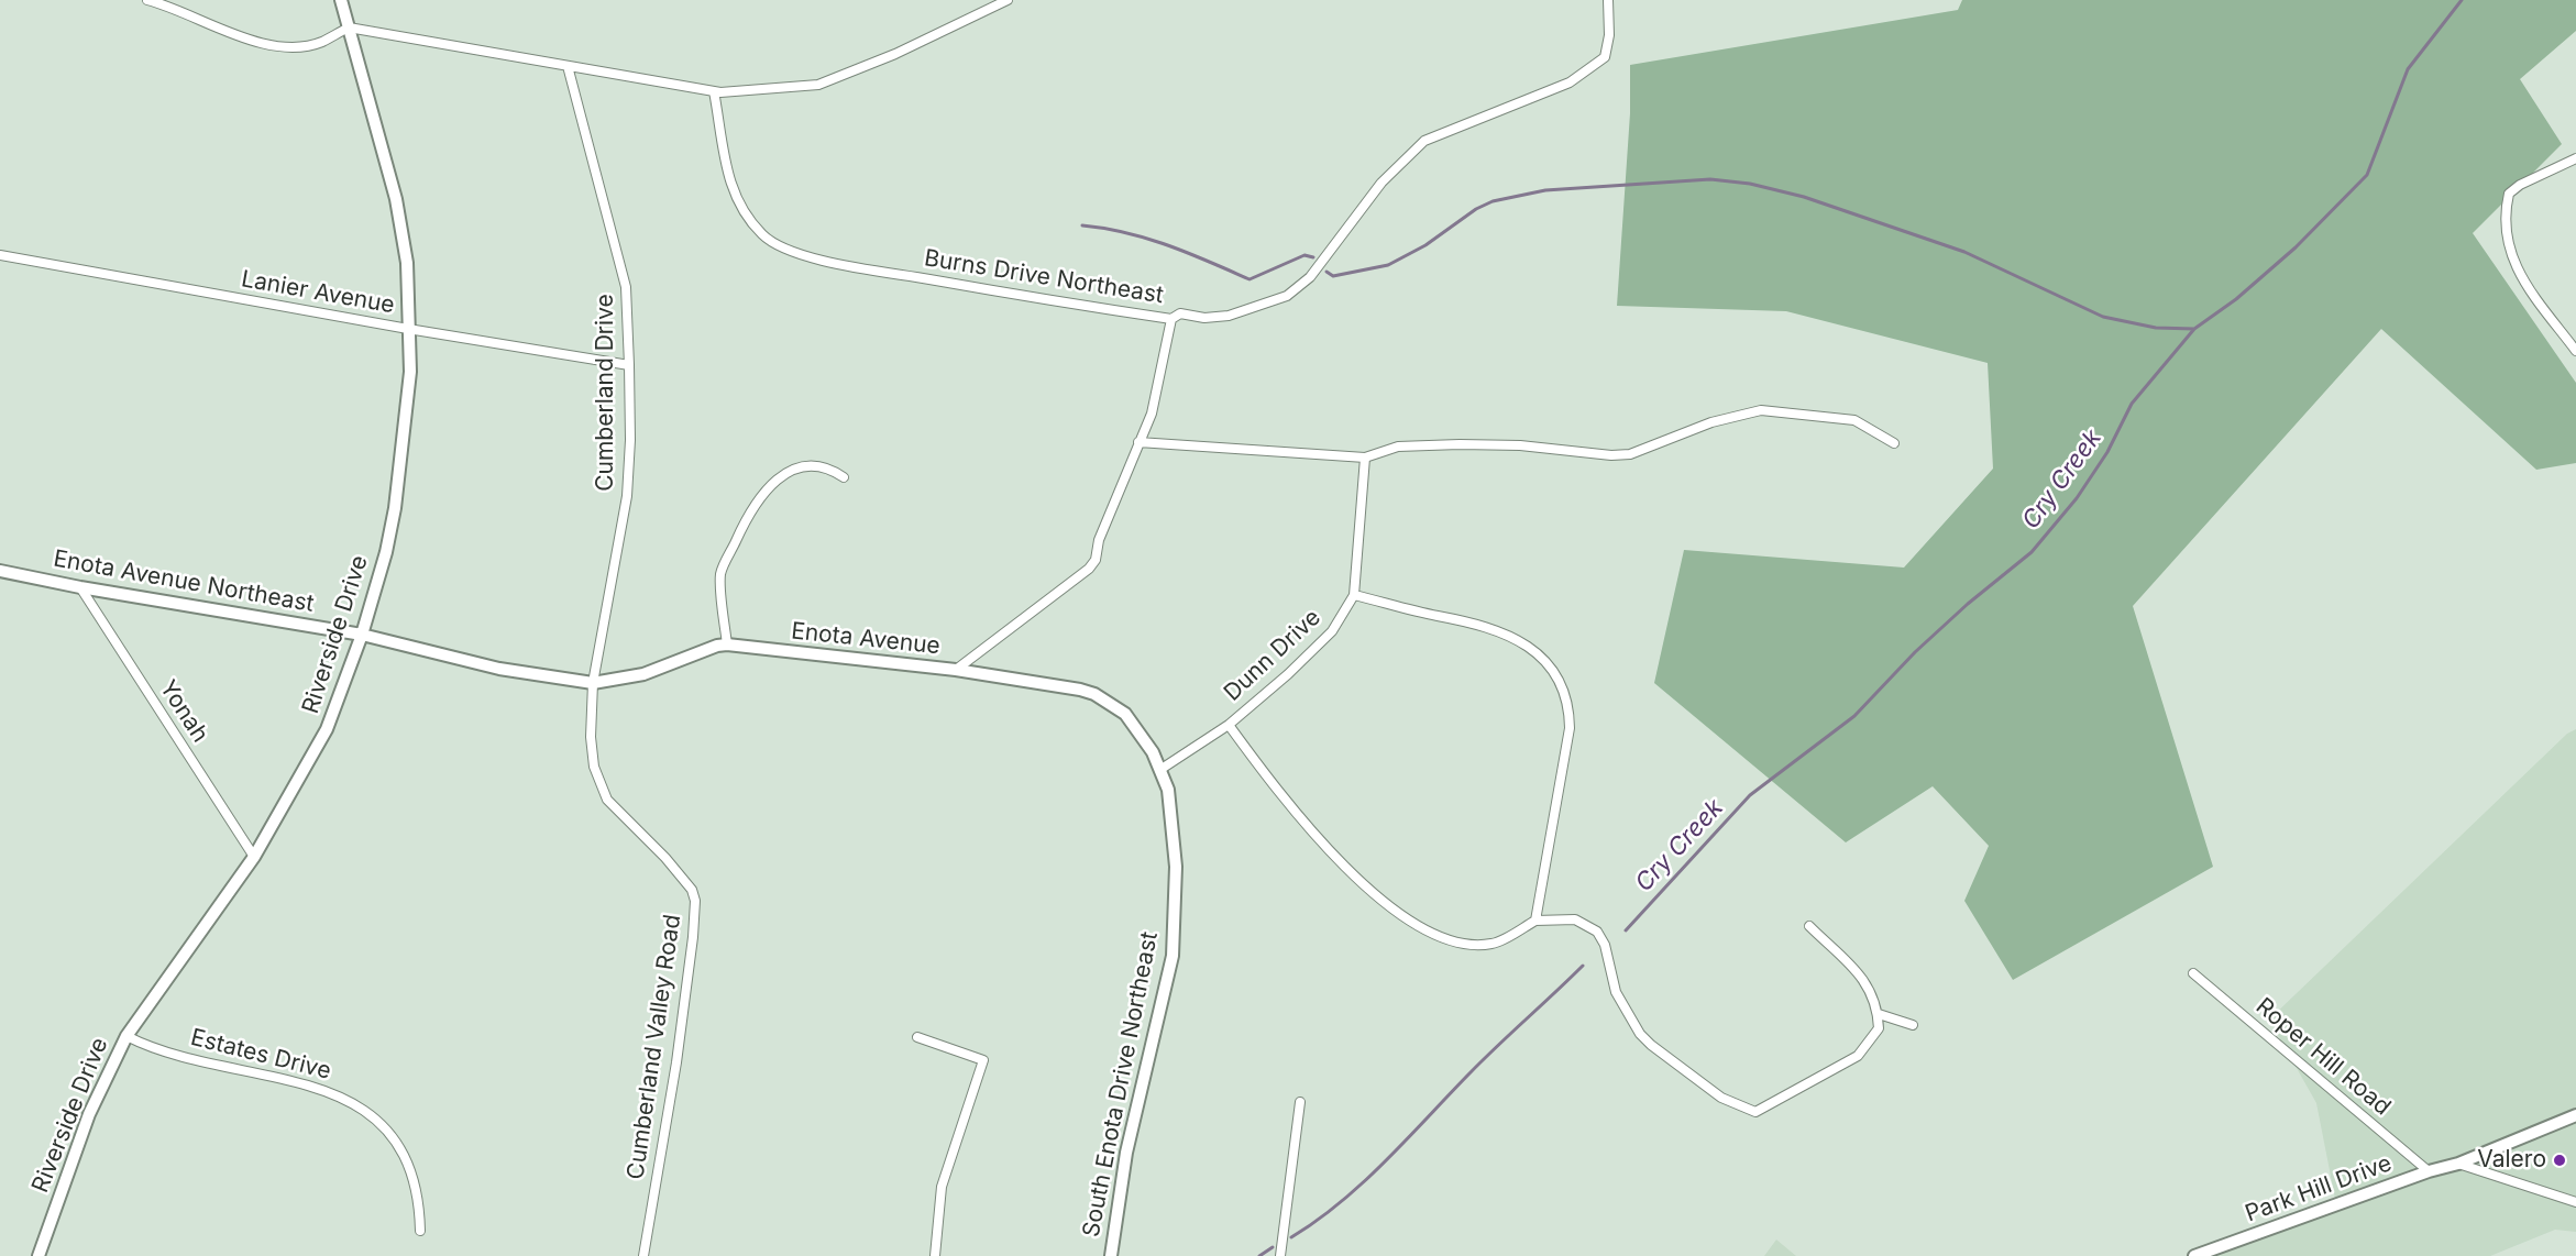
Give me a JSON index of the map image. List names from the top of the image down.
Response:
{
  "streets": {
    "street": [
      "Burns Drive Northeast",
      "Lanier Avenue",
      "Cumberland Drive",
      "Enota Avenue Northeast",
      "Riverside Drive",
      "Enota Avenue",
      "Dunn Drive",
      "Yonah",
      "Cumberland Valley Road",
      "Estates Drive",
      "Roper Hill Road",
      "South Enota Drive Northeast",
      "Park Hill Drive"
    ]
  },
  "crossings": [
    ["Burns Drive Northeast", "Enota Avenue"],
    ["Lanier Avenue", "Cumberland Drive"],
    ["Lanier Avenue", "Riverside Drive"],
    ["Cumberland Drive", "Enota Avenue Northeast"],
    ["Cumberland Drive", "Enota Avenue"],
    ["Cumberland Drive", "Cumberland Valley Road"],
    ["Enota Avenue Northeast", "Riverside Drive"],
    ["Enota Avenue Northeast", "Enota Avenue"],
    ["Enota Avenue Northeast", "Yonah"],
    ["Enota Avenue Northeast", "Cumberland Valley Road"],
    ["Riverside Drive", "Yonah"],
    ["Riverside Drive", "Estates Drive"],
    ["Enota Avenue", "Cumberland Valley Road"],
    ["Enota Avenue", "South Enota Drive Northeast"],
    ["Dunn Drive", "South Enota Drive Northeast"],
    ["Roper Hill Road", "Park Hill Drive"]
  ],
  "water": ["Cry Creek"],
  "places": ["Valero"]
}
